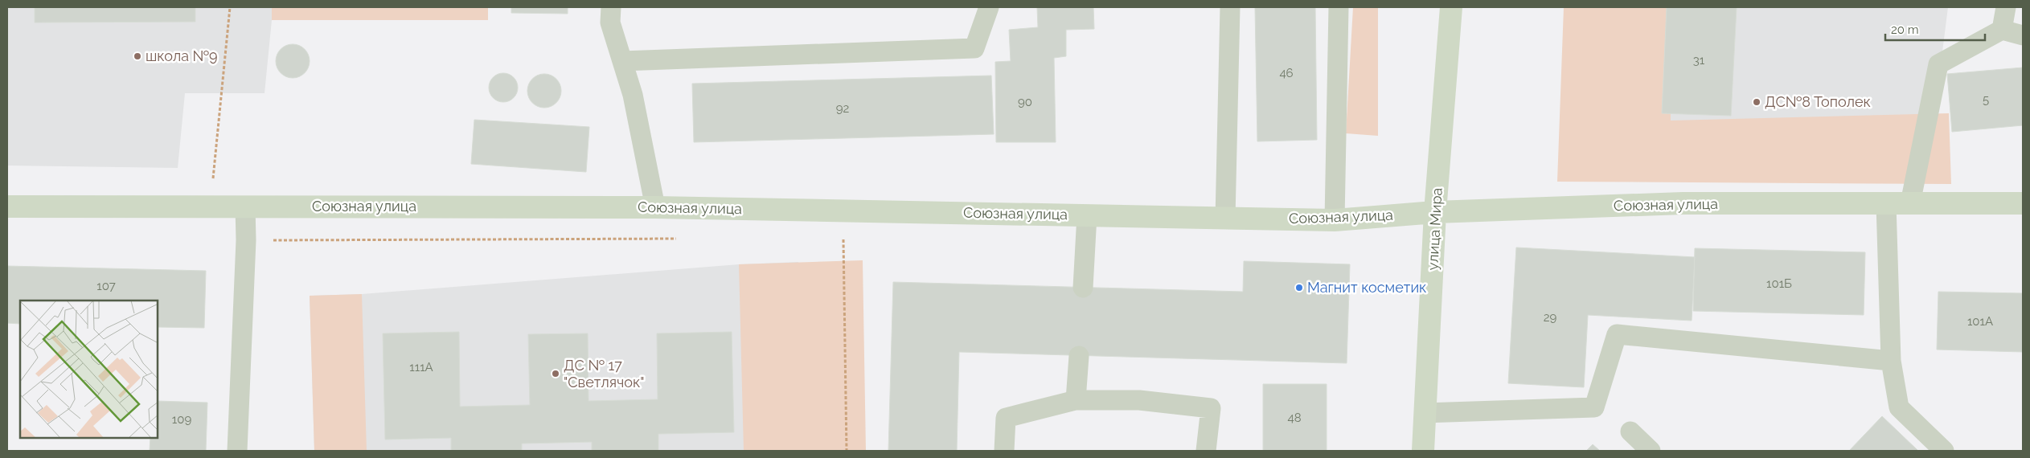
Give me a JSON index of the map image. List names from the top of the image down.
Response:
{
  "streets": {
    "street": ["Союзная улица", "улица Мира"]
  },
  "crossings": [
    ["Союзная улица", "улица Мира"]
  ],
  "places": [
    "школа №9",
    "ДС№8 Тополек",
    "Магнит косметик",
    "ДС № 17 \"Светлячок\""
  ],
  "house_numbers": [
    "31",
    "46",
    "5",
    "90",
    "92",
    "101Б",
    "107",
    "29",
    "101А",
    "111А",
    "48",
    "109"
  ],
  "scale_bar": "20 m"
}
